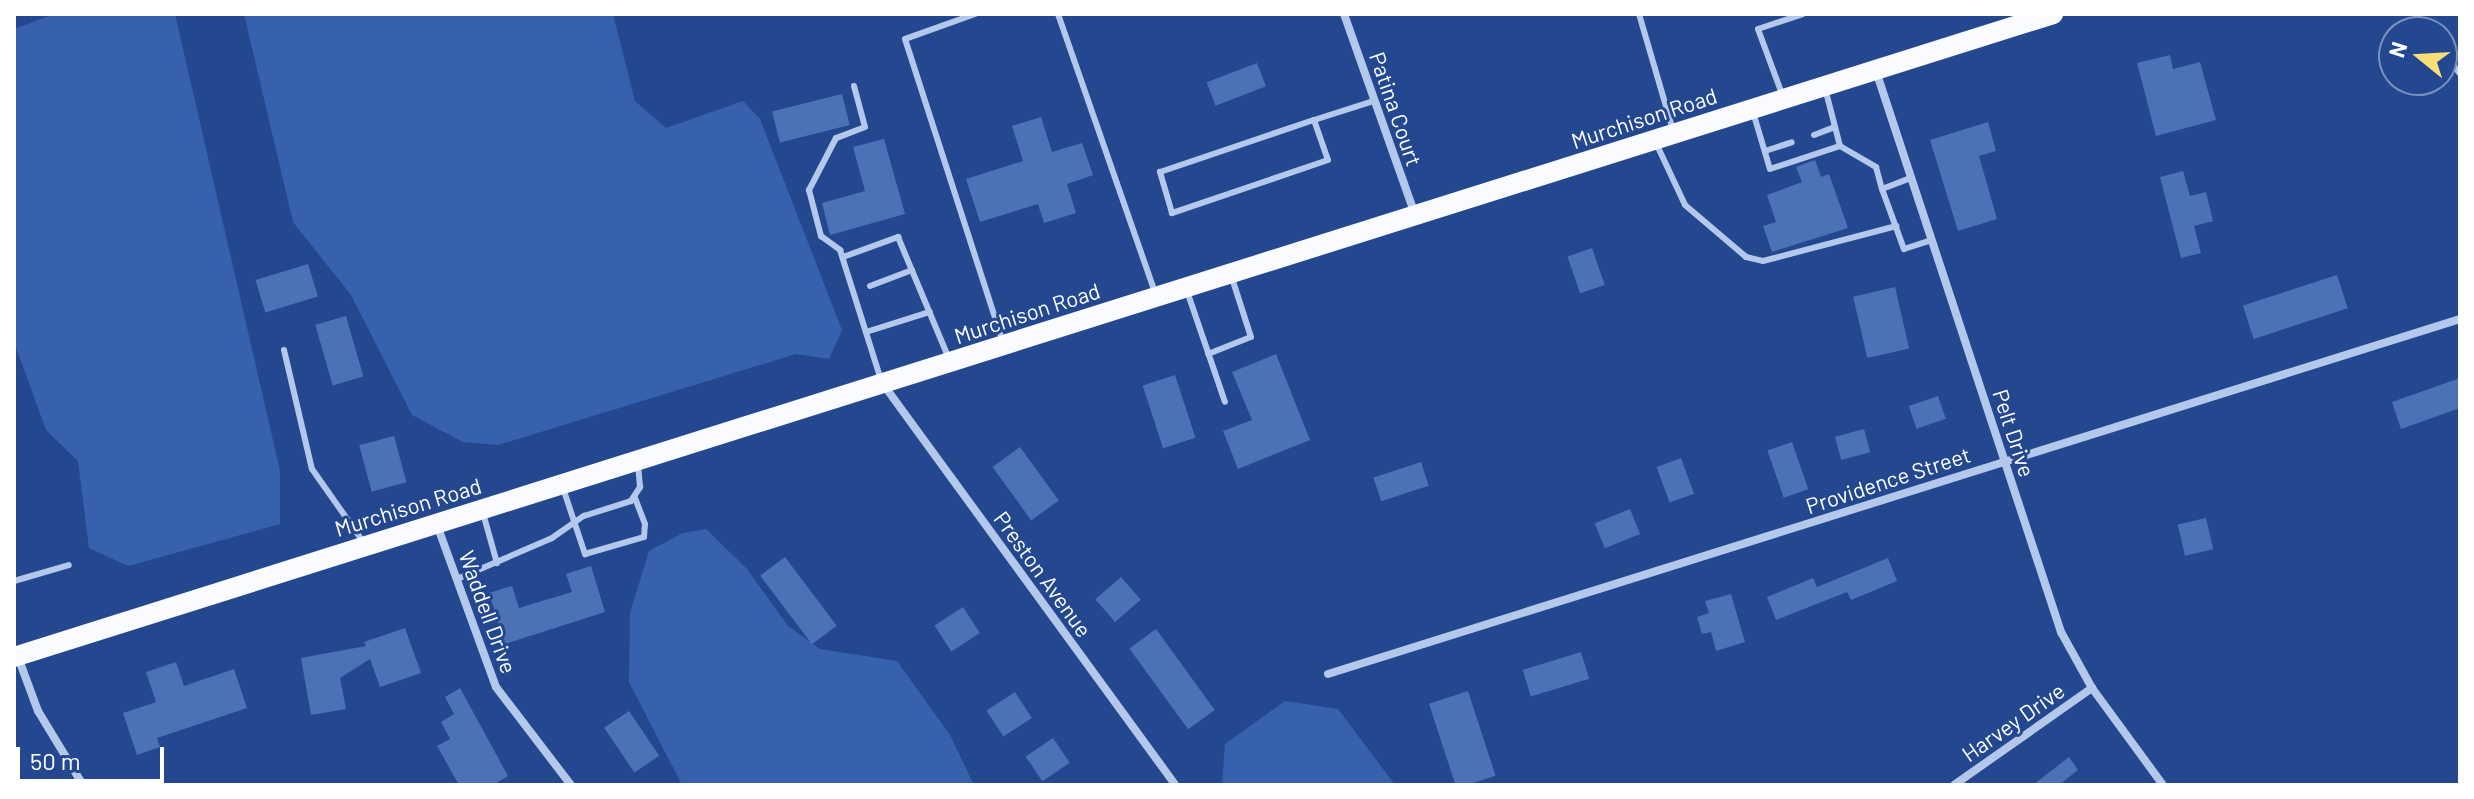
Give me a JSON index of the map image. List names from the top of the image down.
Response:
{
  "streets": {
    "main road": ["Murchison Road"],
    "street": [
      "Patina Court",
      "Pelt Drive",
      "Providence Street",
      "Preston Avenue",
      "Waddell Drive",
      "Harvey Drive"
    ]
  },
  "crossings": [
    ["Patina Court", "Murchison Road"],
    ["Murchison Road", "Pelt Drive"],
    ["Murchison Road", "Preston Avenue"],
    ["Murchison Road", "Waddell Drive"],
    ["Pelt Drive", "Providence Street"],
    ["Pelt Drive", "Harvey Drive"]
  ],
  "scale_bar": "50 m",
  "north": "left"
}
